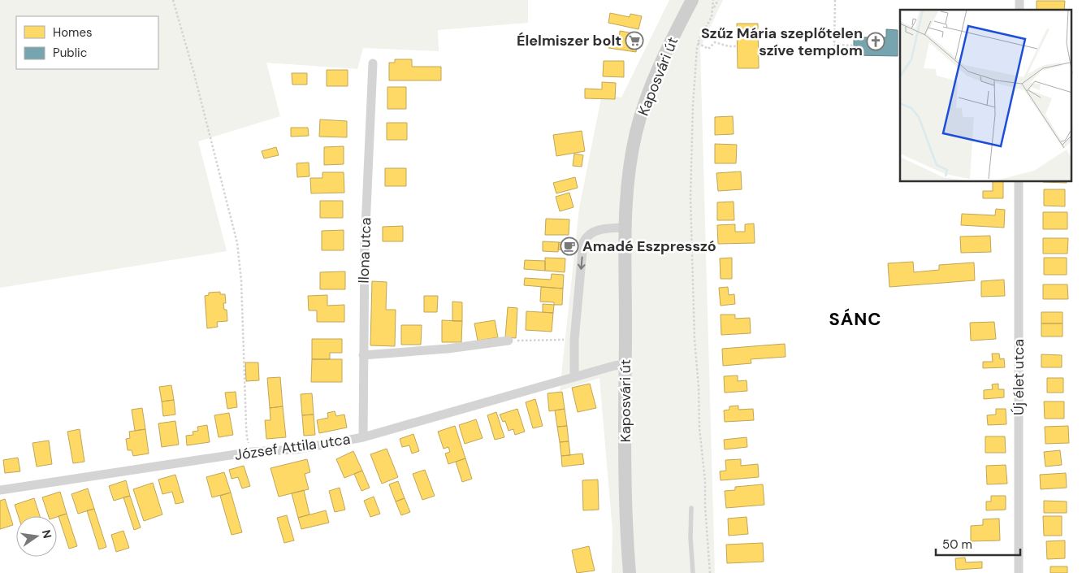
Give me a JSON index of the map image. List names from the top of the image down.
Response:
{
  "streets": {
    "main road": ["Kaposvári út"],
    "street": ["Ilona utca", "Új élet utca", "József Attila utca"]
  },
  "crossings": [
    ["Kaposvári út", "József Attila utca"],
    ["Ilona utca", "József Attila utca"]
  ],
  "districts": ["SÁNC"],
  "places": {
    "supermarket": ["Élelmiszer bolt"],
    "church": ["Szűz Mária szeplőtelen szíve templom"],
    "cafe": ["Amadé Eszpresszó"]
  },
  "legend": ["Homes", "Public"],
  "scale_bar": "50 m",
  "north": "right"
}
